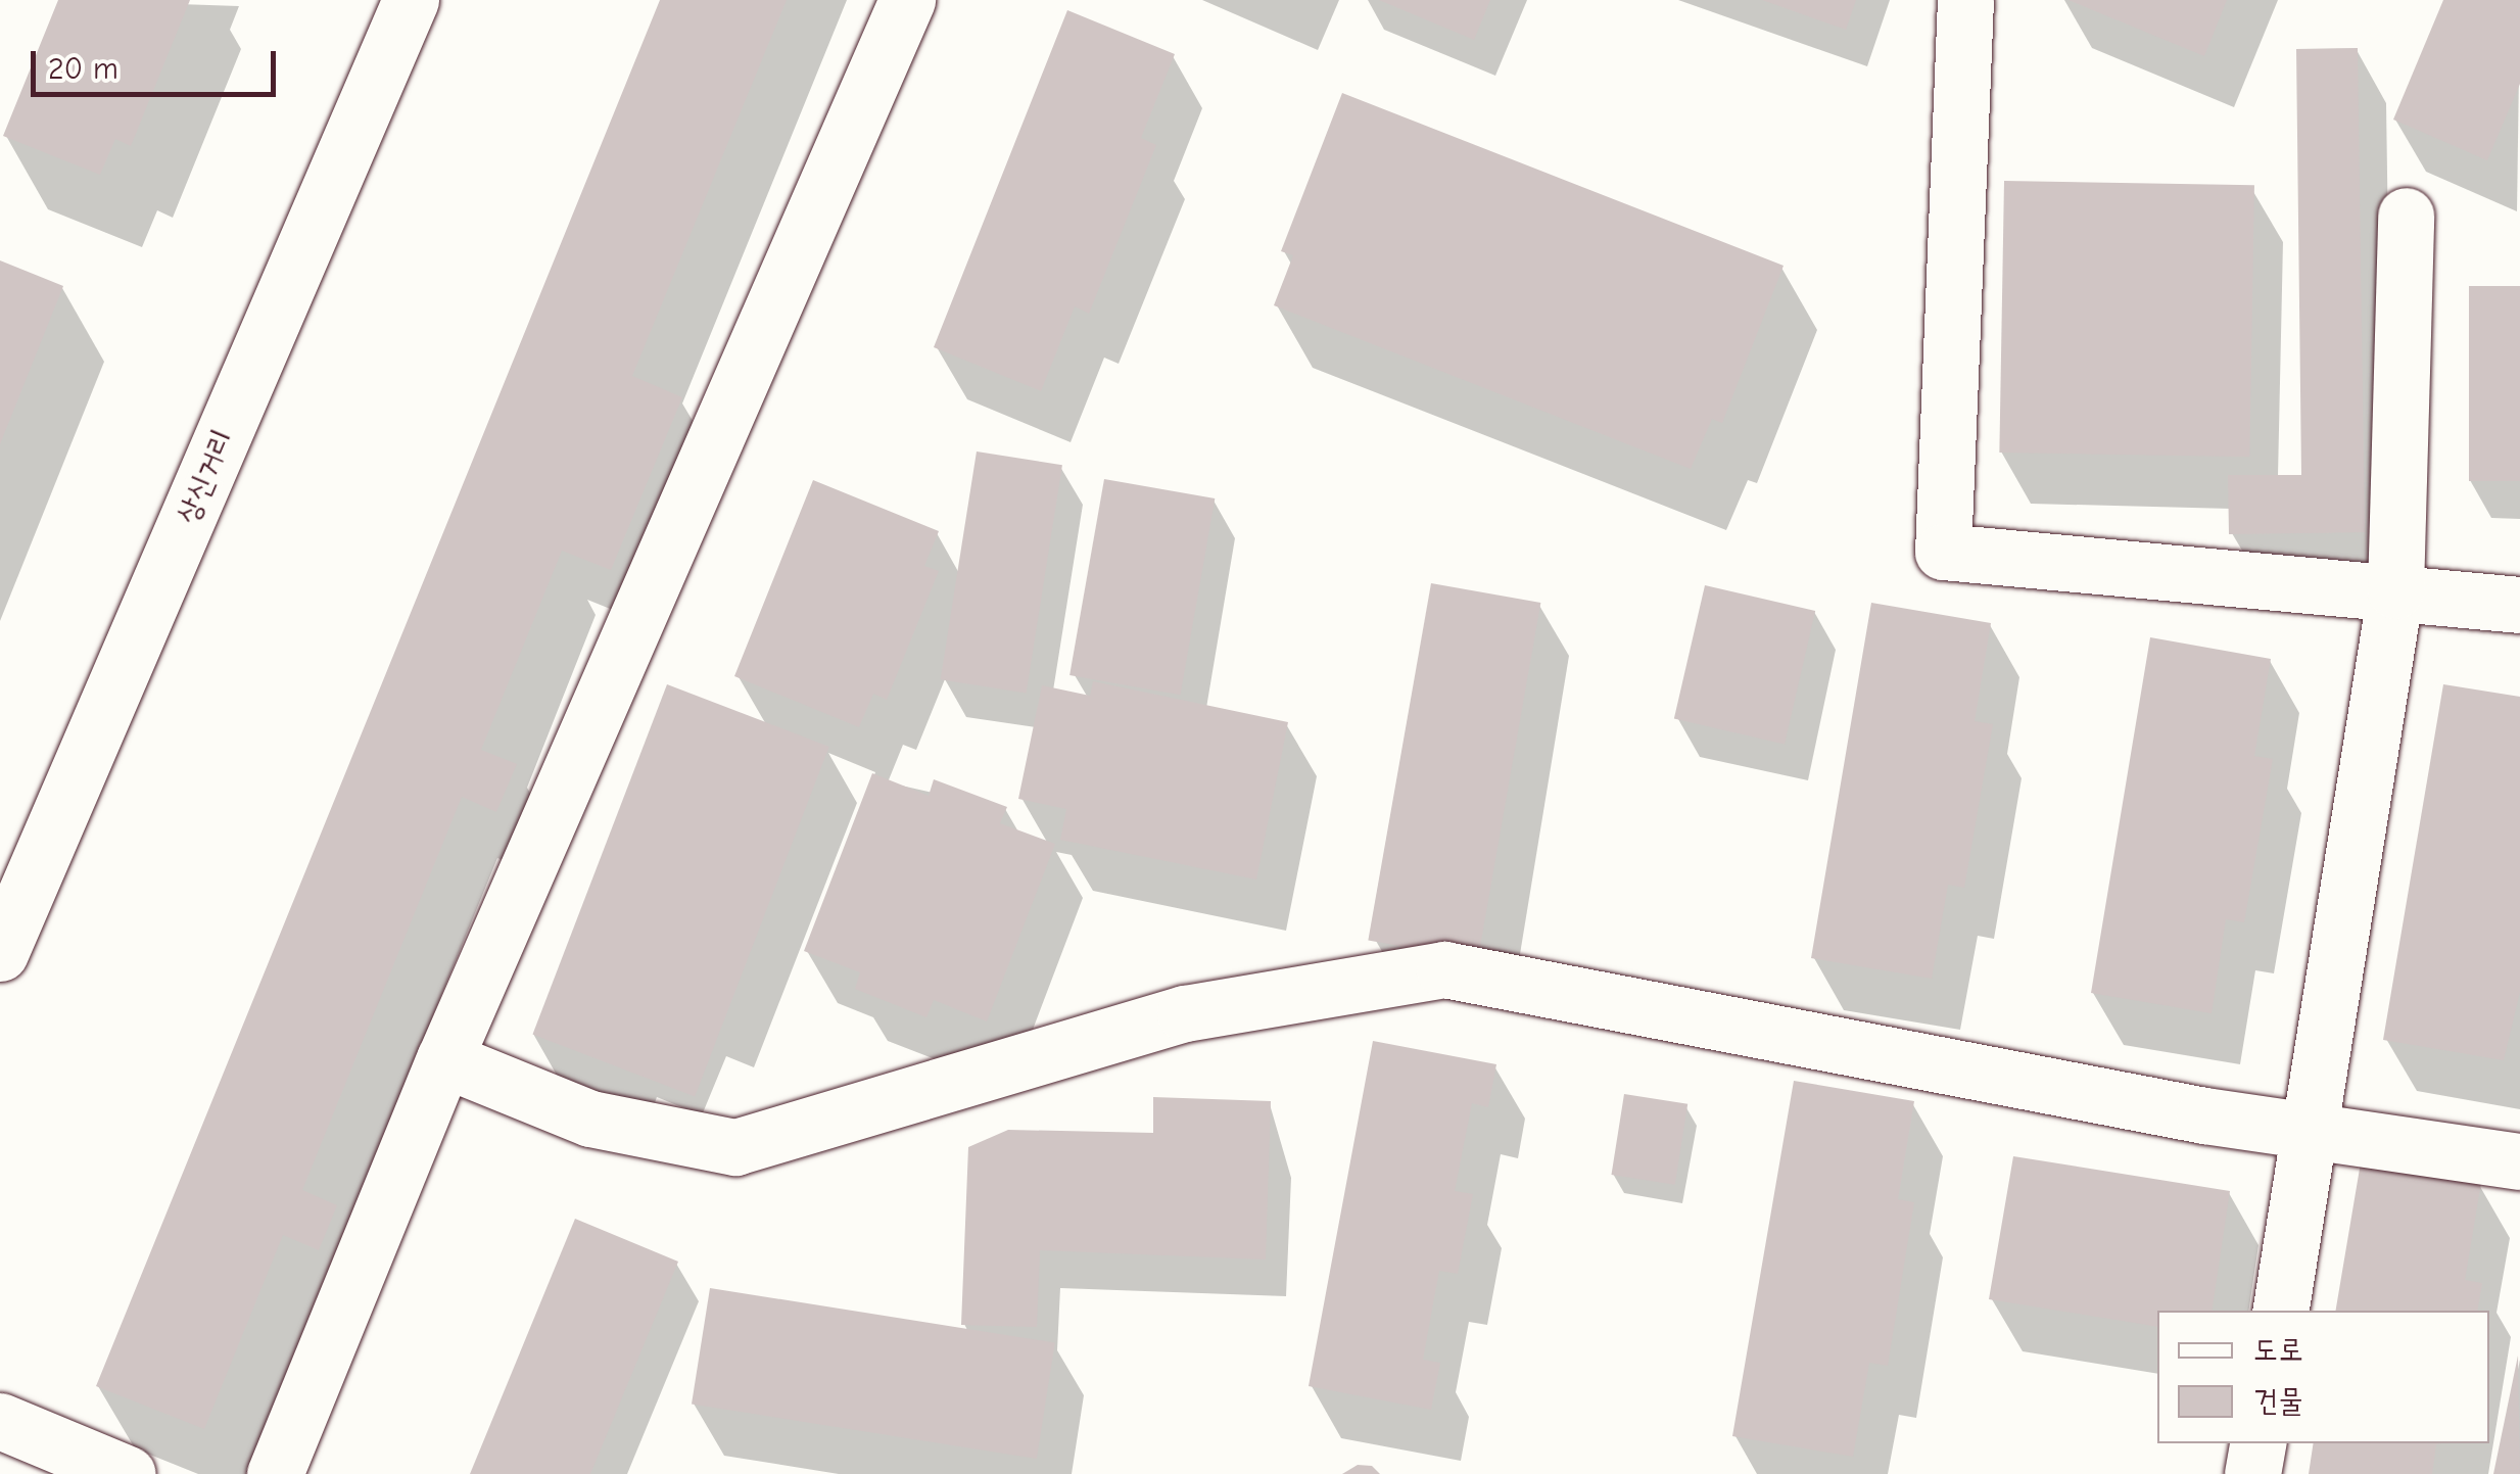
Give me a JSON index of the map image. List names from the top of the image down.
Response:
{
  "streets": {
    "street": ["상신거리"]
  },
  "legend": ["도로", "건물"],
  "scale_bar": "20 m"
}
